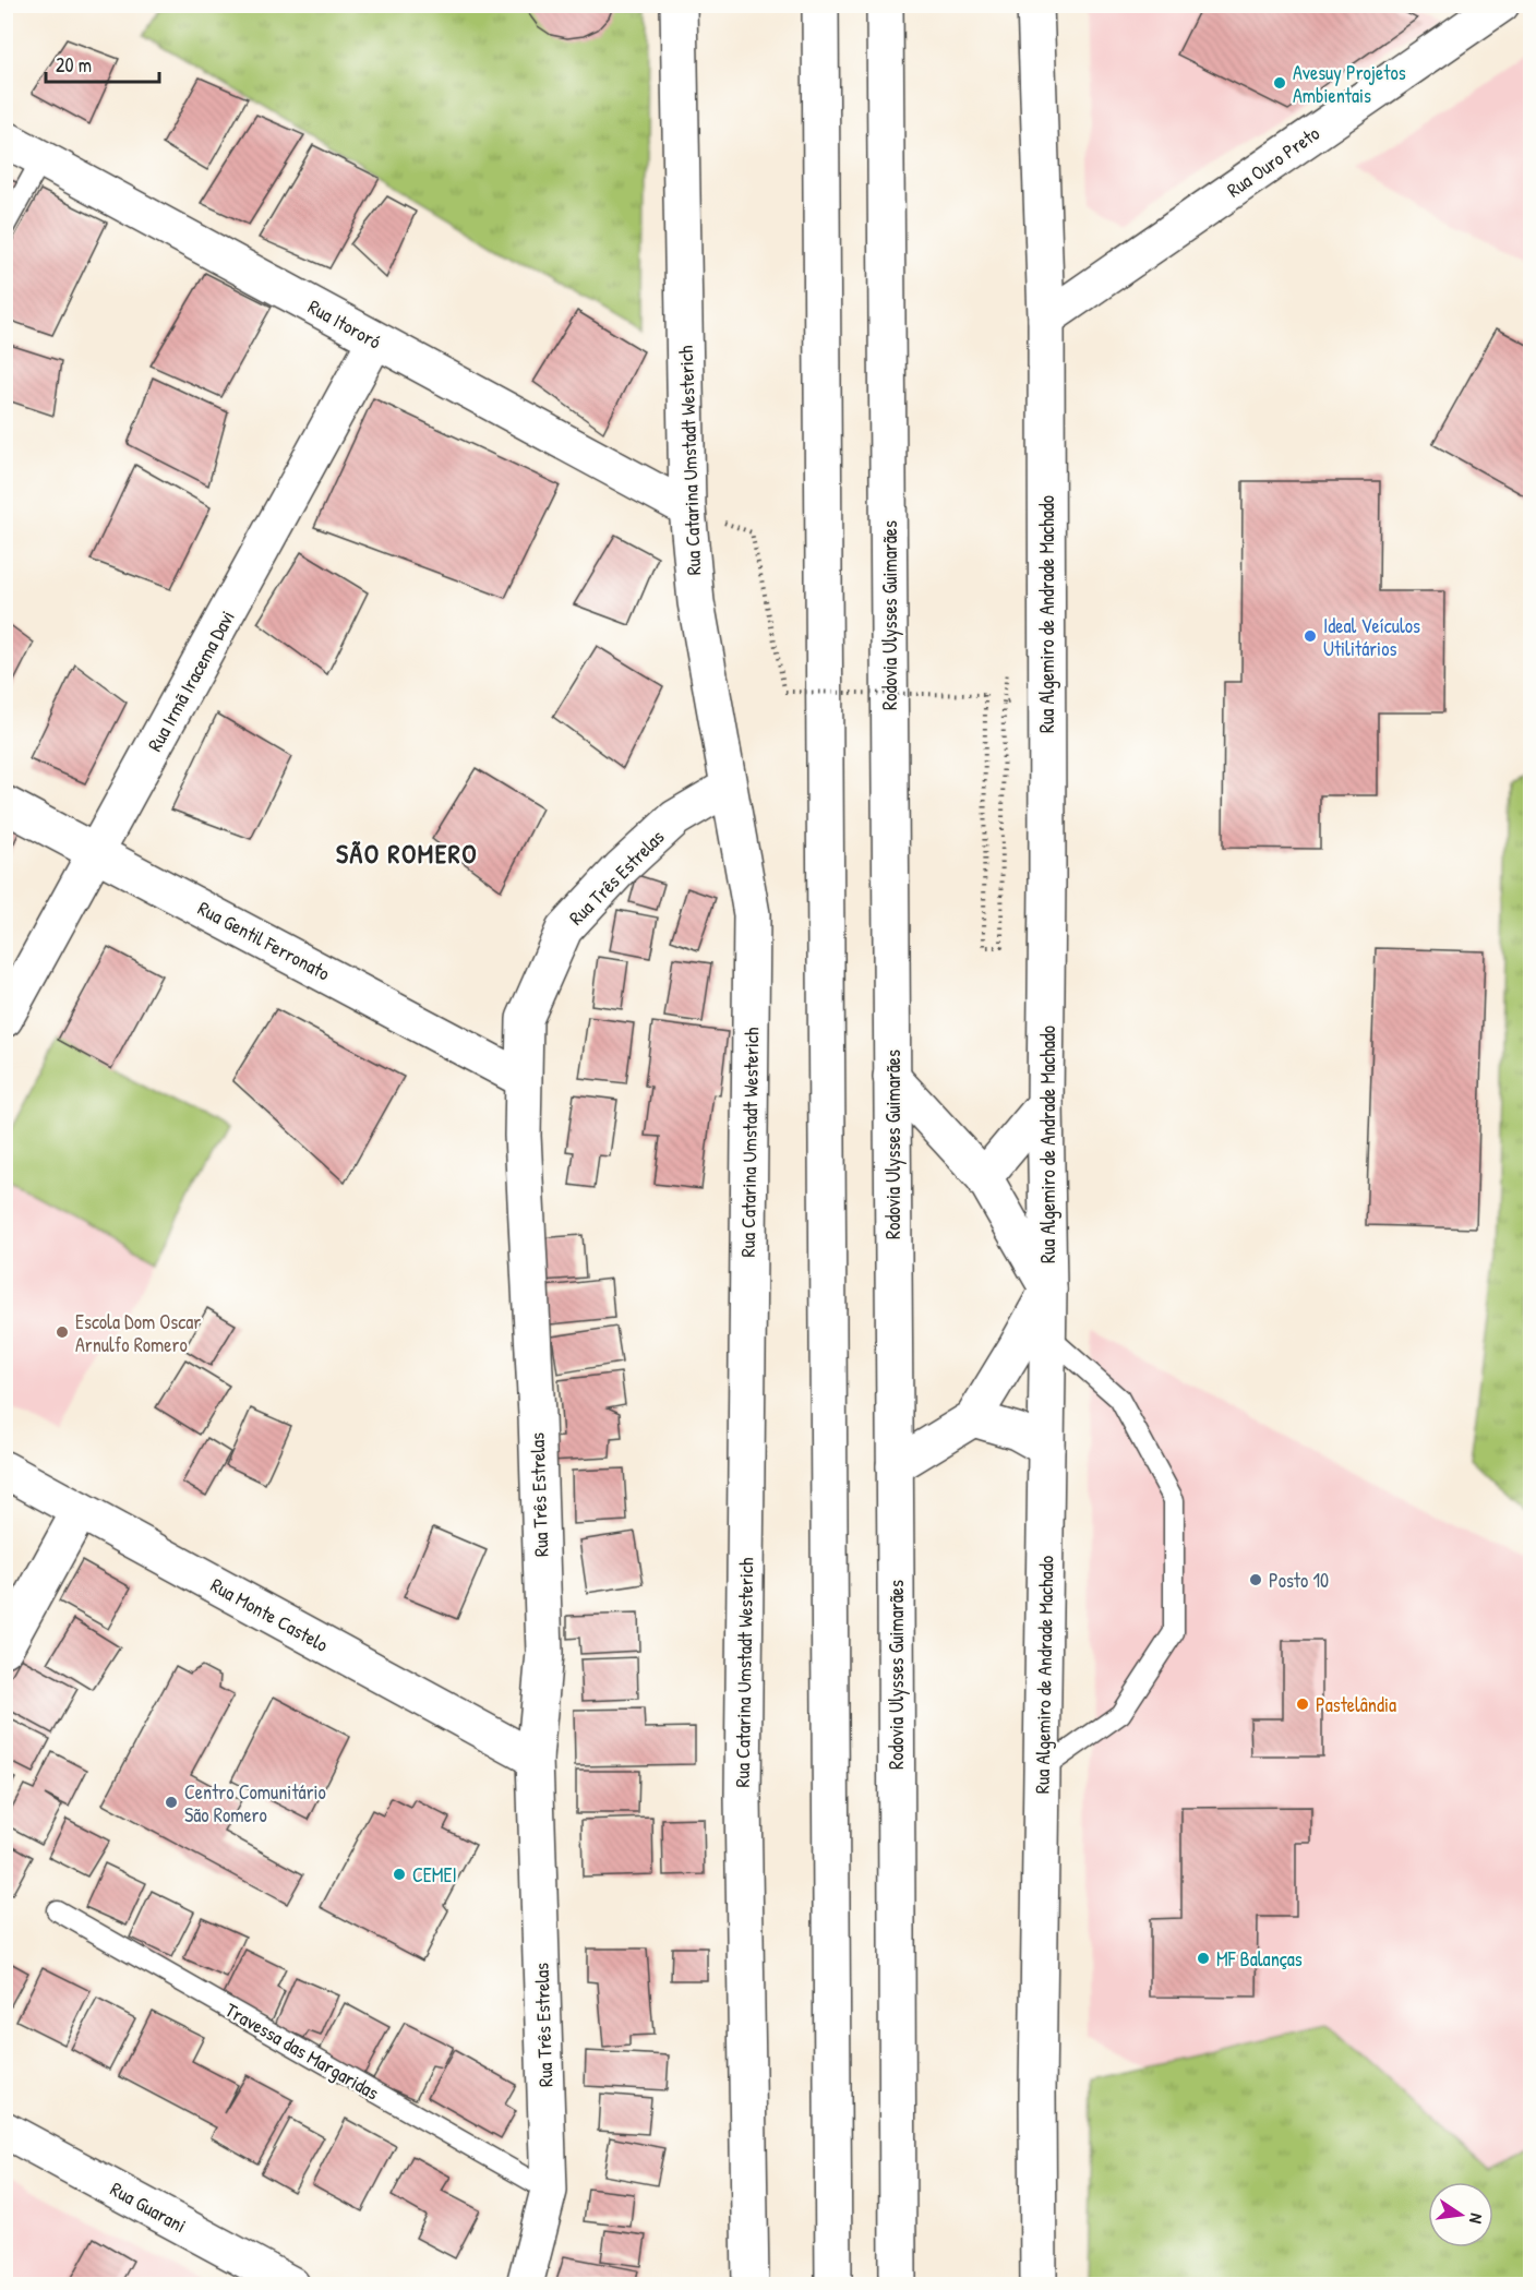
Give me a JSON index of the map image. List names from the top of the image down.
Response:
{
  "streets": {
    "main road": [
      "Rua Ouro Preto",
      "Rua Itororó",
      "Rua Catarina Umstadt Westerich",
      "Rua Algemiro de Andrade Machado",
      "Rodovia Ulysses Guimarães",
      "Rua Irmã Iracema Davi",
      "Rua Três Estrelas",
      "Rua Gentil Ferronato",
      "Rua Monte Castelo",
      "Rua Guarani"
    ],
    "lane": ["Travessa das Margaridas"]
  },
  "crossings": [
    ["Rua Ouro Preto", "Rua Algemiro de Andrade Machado"],
    ["Rua Itororó", "Rua Catarina Umstadt Westerich"],
    ["Rua Itororó", "Rua Irmã Iracema Davi"],
    ["Rua Catarina Umstadt Westerich", "Rua Três Estrelas"],
    ["Rua Irmã Iracema Davi", "Rua Gentil Ferronato"],
    ["Rua Três Estrelas", "Rua Gentil Ferronato"],
    ["Rua Três Estrelas", "Rua Monte Castelo"],
    ["Rua Três Estrelas", "Travessa das Margaridas"]
  ],
  "districts": ["SÃO ROMERO"],
  "places": [
    "Avesuy Projetos Ambientais",
    "Ideal Veículos Utilitários",
    "Escola Dom Oscar Arnulfo Romero",
    "Posto 10",
    "Pastelândia",
    "Centro Comunitário São Romero",
    "CEMEI",
    "MF Balanças"
  ],
  "scale_bar": "20 m",
  "north": "right"
}
